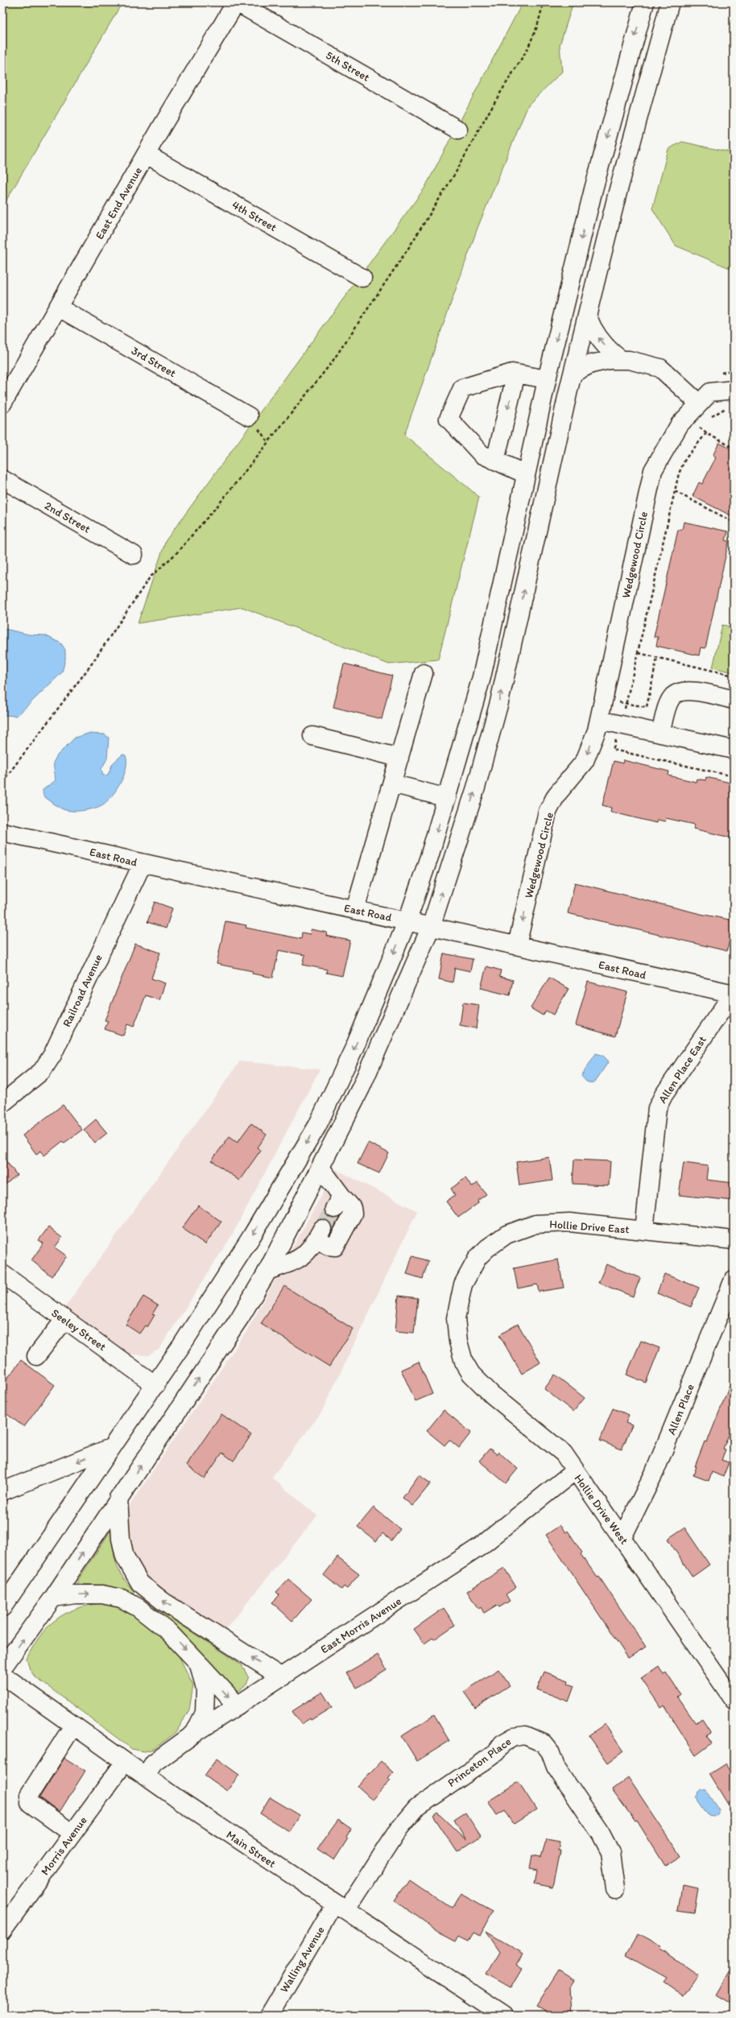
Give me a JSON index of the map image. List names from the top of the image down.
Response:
{
  "streets": {
    "main road": [
      "5th Street",
      "East End Avenue",
      "4th Street",
      "3rd Street",
      "2nd Street",
      "Wedgewood Circle",
      "East Road",
      "Railroad Avenue",
      "Allen Place East",
      "Hollie Drive East",
      "Seeley Street",
      "Allen Place",
      "Hollie Drive West",
      "East Morris Avenue",
      "Princeton Place",
      "Morris Avenue",
      "Main Street",
      "Walling Avenue"
    ]
  },
  "crossings": [
    ["5th Street", "East End Avenue"],
    ["East End Avenue", "4th Street"],
    ["East End Avenue", "3rd Street"],
    ["Wedgewood Circle", "East Road"],
    ["East Road", "Railroad Avenue"],
    ["East Road", "Allen Place East"],
    ["Allen Place East", "Hollie Drive East"],
    ["Hollie Drive East", "Hollie Drive West"],
    ["Allen Place", "Hollie Drive West"],
    ["Hollie Drive West", "East Morris Avenue"],
    ["East Morris Avenue", "Main Street"],
    ["Princeton Place", "Main Street"],
    ["Princeton Place", "Walling Avenue"],
    ["Morris Avenue", "Main Street"],
    ["Main Street", "Walling Avenue"]
  ]
}
